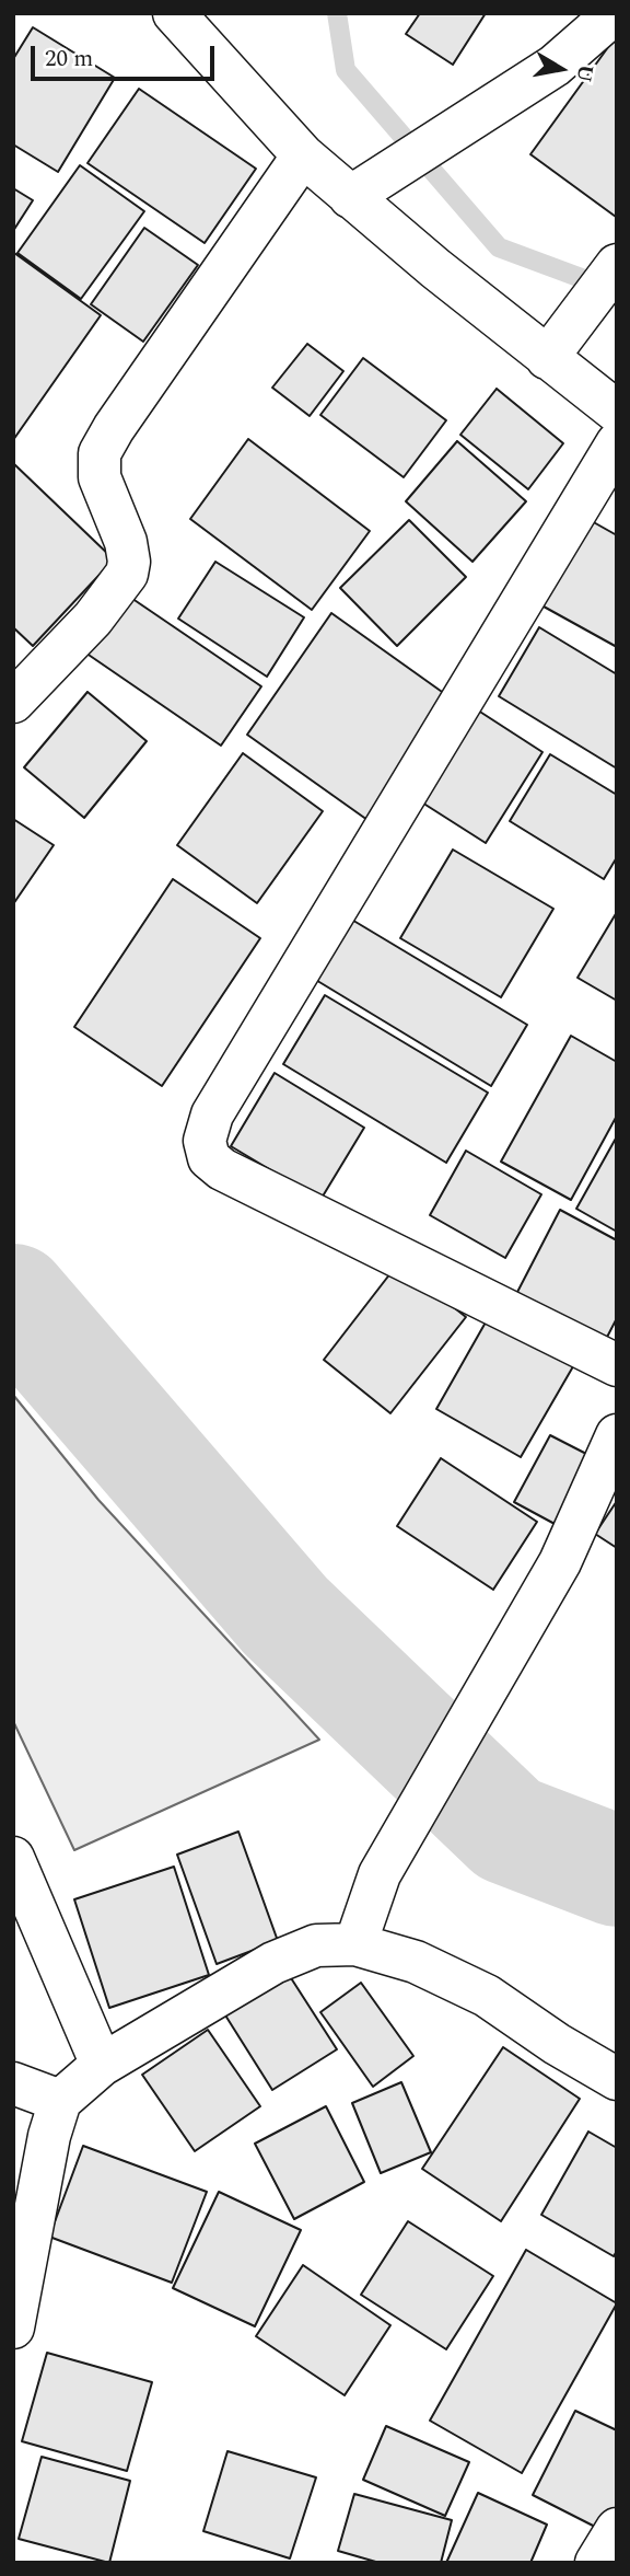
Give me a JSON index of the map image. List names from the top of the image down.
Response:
{
  "scale_bar": "20 m",
  "north": "right"
}
